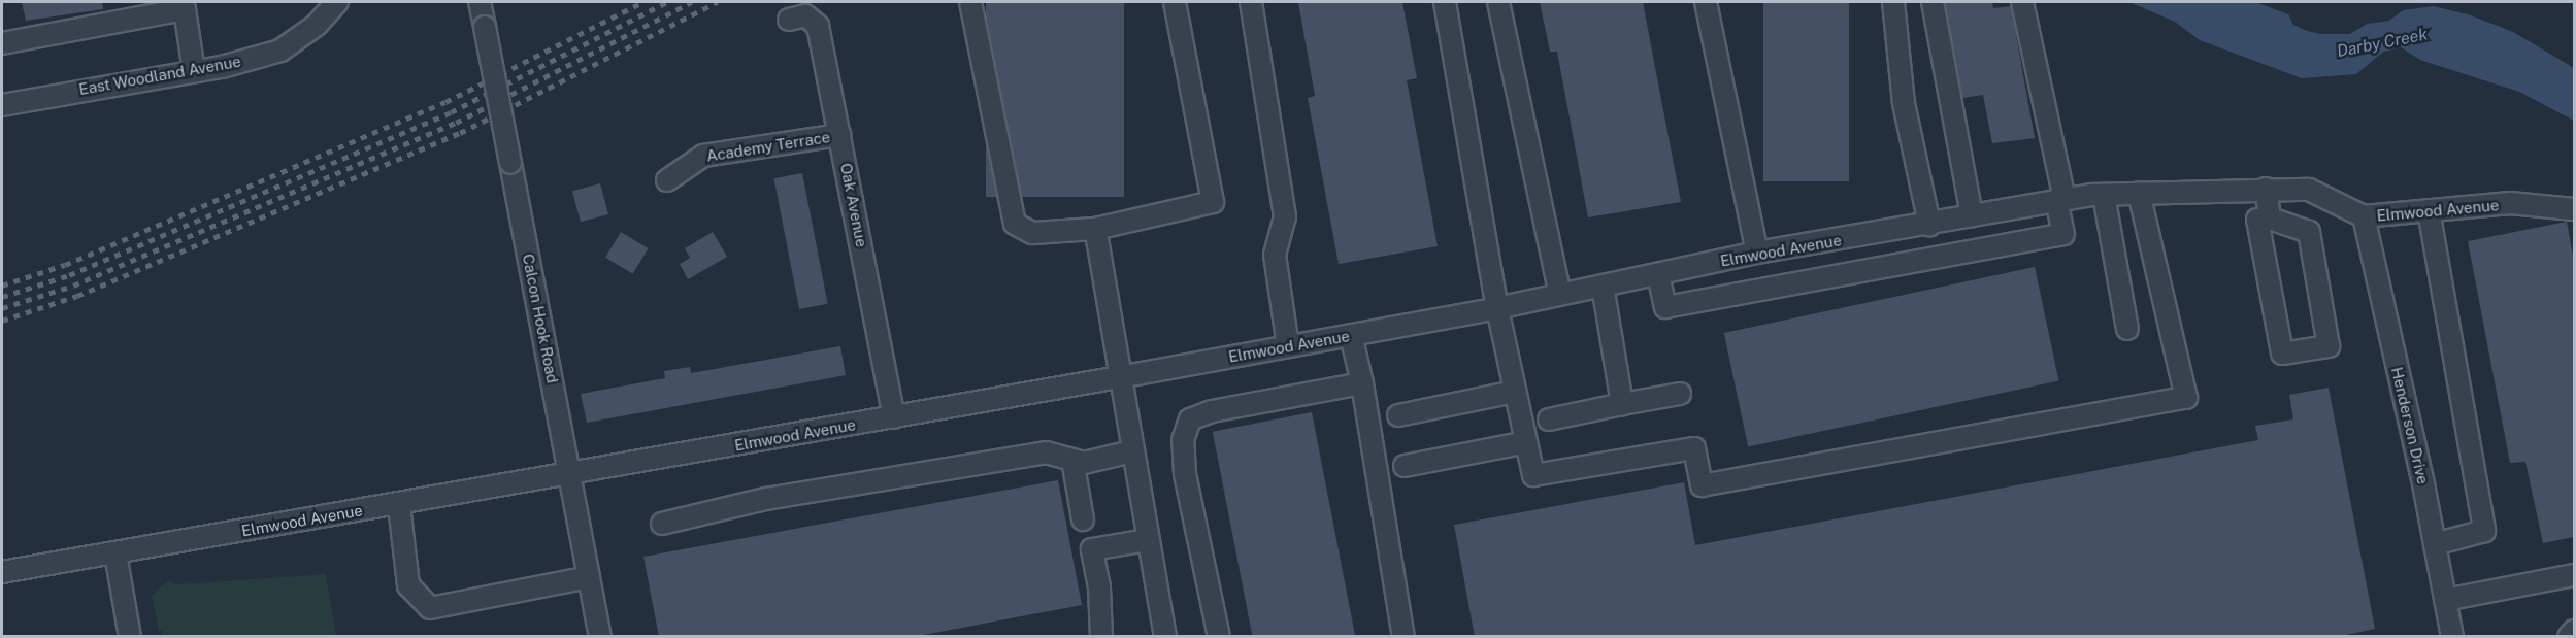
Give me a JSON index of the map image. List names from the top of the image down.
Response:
{
  "streets": {
    "street": [
      "East Woodland Avenue",
      "Academy Terrace",
      "Oak Avenue",
      "Elmwood Avenue",
      "Calcon Hook Road",
      "Henderson Drive"
    ]
  },
  "crossings": [
    ["Academy Terrace", "Oak Avenue"],
    ["Oak Avenue", "Elmwood Avenue"],
    ["Elmwood Avenue", "Calcon Hook Road"],
    ["Elmwood Avenue", "Henderson Drive"]
  ],
  "water": ["Darby Creek"]
}
